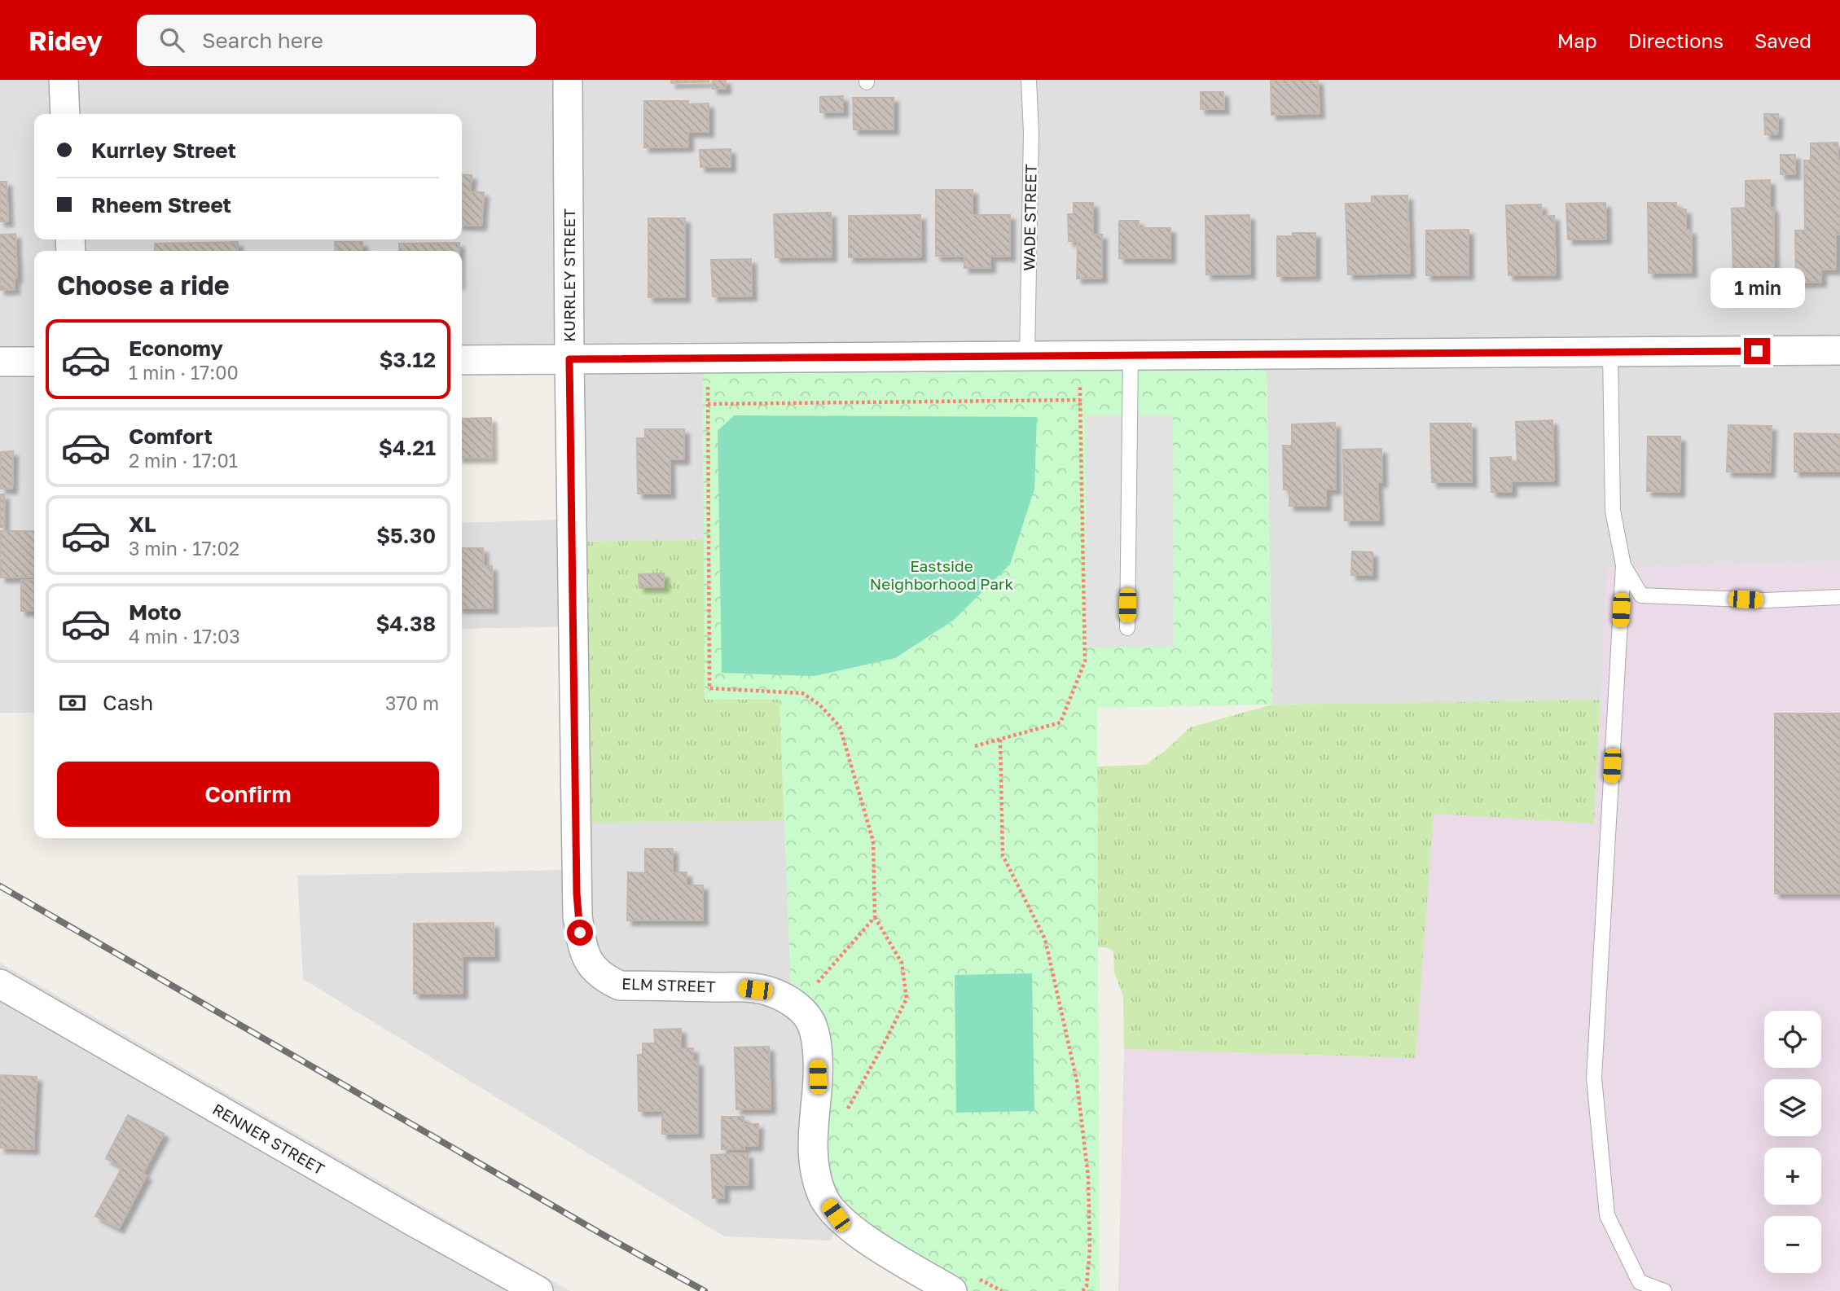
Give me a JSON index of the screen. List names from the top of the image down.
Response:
{
  "streets": {
    "street": ["KURRLEY STREET", "ELM STREET", "RENNER STREET"],
    "lane": ["WADE STREET"]
  },
  "crossings": [
    ["KURRLEY STREET", "ELM STREET"]
  ],
  "parks": ["Eastside Neighborhood Park"],
  "page": {
    "header": "Ridey",
    "search": "Search here",
    "nav": ["Map", "Directions", "Saved"],
    "banner": ["Kurrley Street", "Rheem Street"],
    "heading": "Choose a ride",
    "bubble": "1 min",
    "list": [
      {
        "name": "Economy",
        "note": "1 min · 17:00",
        "value": "$3.12"
      },
      {
        "name": "Comfort",
        "note": "2 min · 17:01",
        "value": "$4.21"
      },
      {
        "name": "XL",
        "note": "3 min · 17:02",
        "value": "$5.30"
      },
      {
        "name": "Moto",
        "note": "4 min · 17:03",
        "value": "$4.38"
      }
    ],
    "pay": ["Cash", "370 m"],
    "buttons": "Confirm",
    "map_buttons": ["+", "−"]
  }
}
